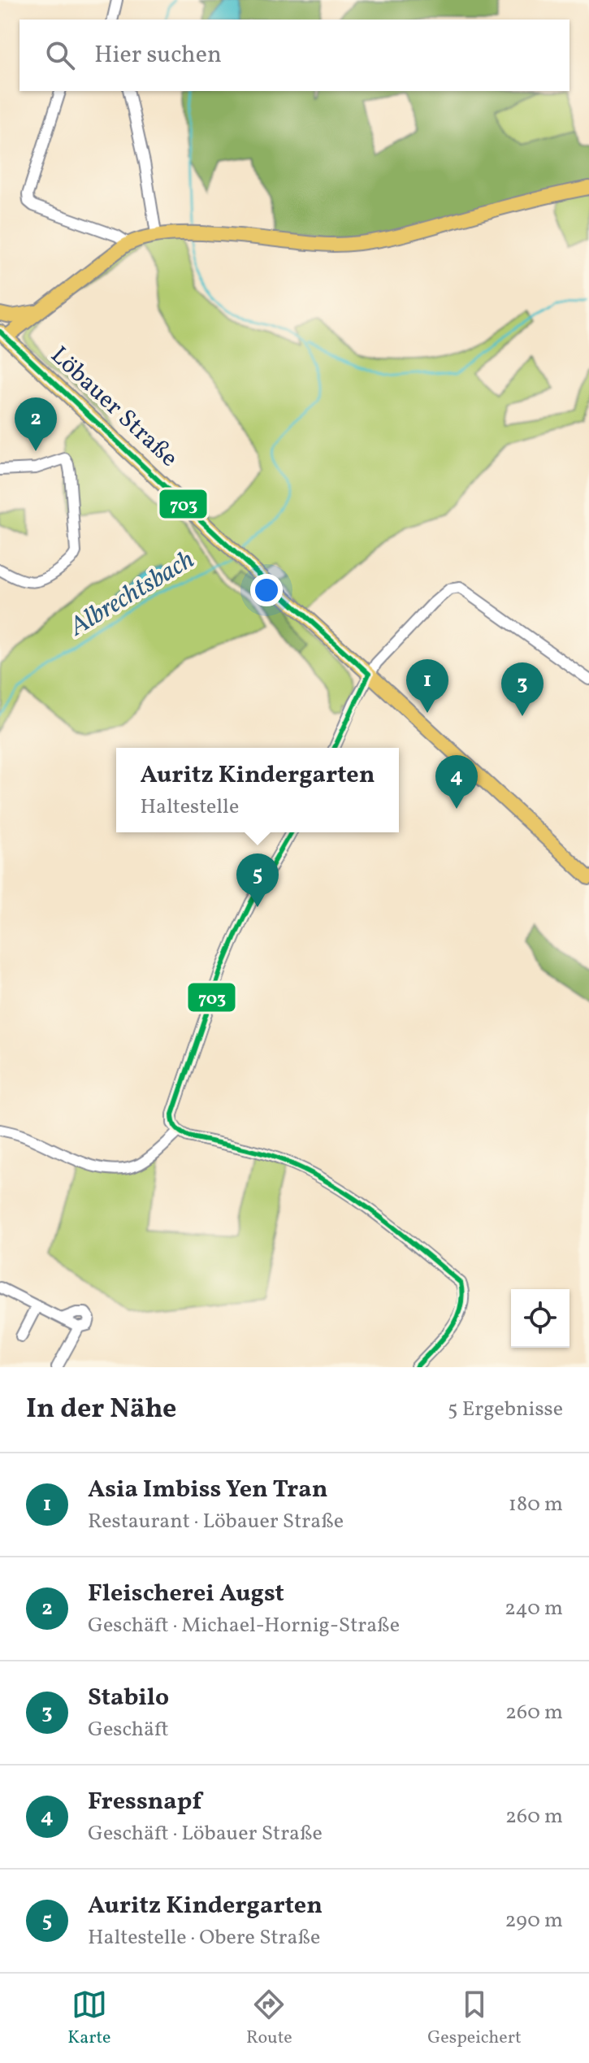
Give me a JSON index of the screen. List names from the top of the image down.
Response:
{
  "streets": {
    "main road": ["Löbauer Straße"]
  },
  "water": ["Albrechtsbach"],
  "lines": ["transit line 703"],
  "page": {
    "search": "Hier suchen",
    "pins": [
      "2",
      "1",
      "3",
      "4",
      "5"
    ],
    "popup": ["Auritz Kindergarten", "Haltestelle"],
    "heading": ["In der Nähe", "5 Ergebnisse"],
    "list": [
      {
        "mark": "1",
        "name": "Asia Imbiss Yen Tran",
        "note": "Restaurant · Löbauer Straße",
        "value": "180 m"
      },
      {
        "mark": "2",
        "name": "Fleischerei Augst",
        "note": "Geschäft · Michael-Hornig-Straße",
        "value": "240 m"
      },
      {
        "mark": "3",
        "name": "Stabilo",
        "note": "Geschäft",
        "value": "260 m"
      },
      {
        "mark": "4",
        "name": "Fressnapf",
        "note": "Geschäft · Löbauer Straße",
        "value": "260 m"
      },
      {
        "mark": "5",
        "name": "Auritz Kindergarten",
        "note": "Haltestelle · Obere Straße",
        "value": "290 m"
      }
    ],
    "nav": ["Karte", "Route", "Gespeichert"]
  }
}
